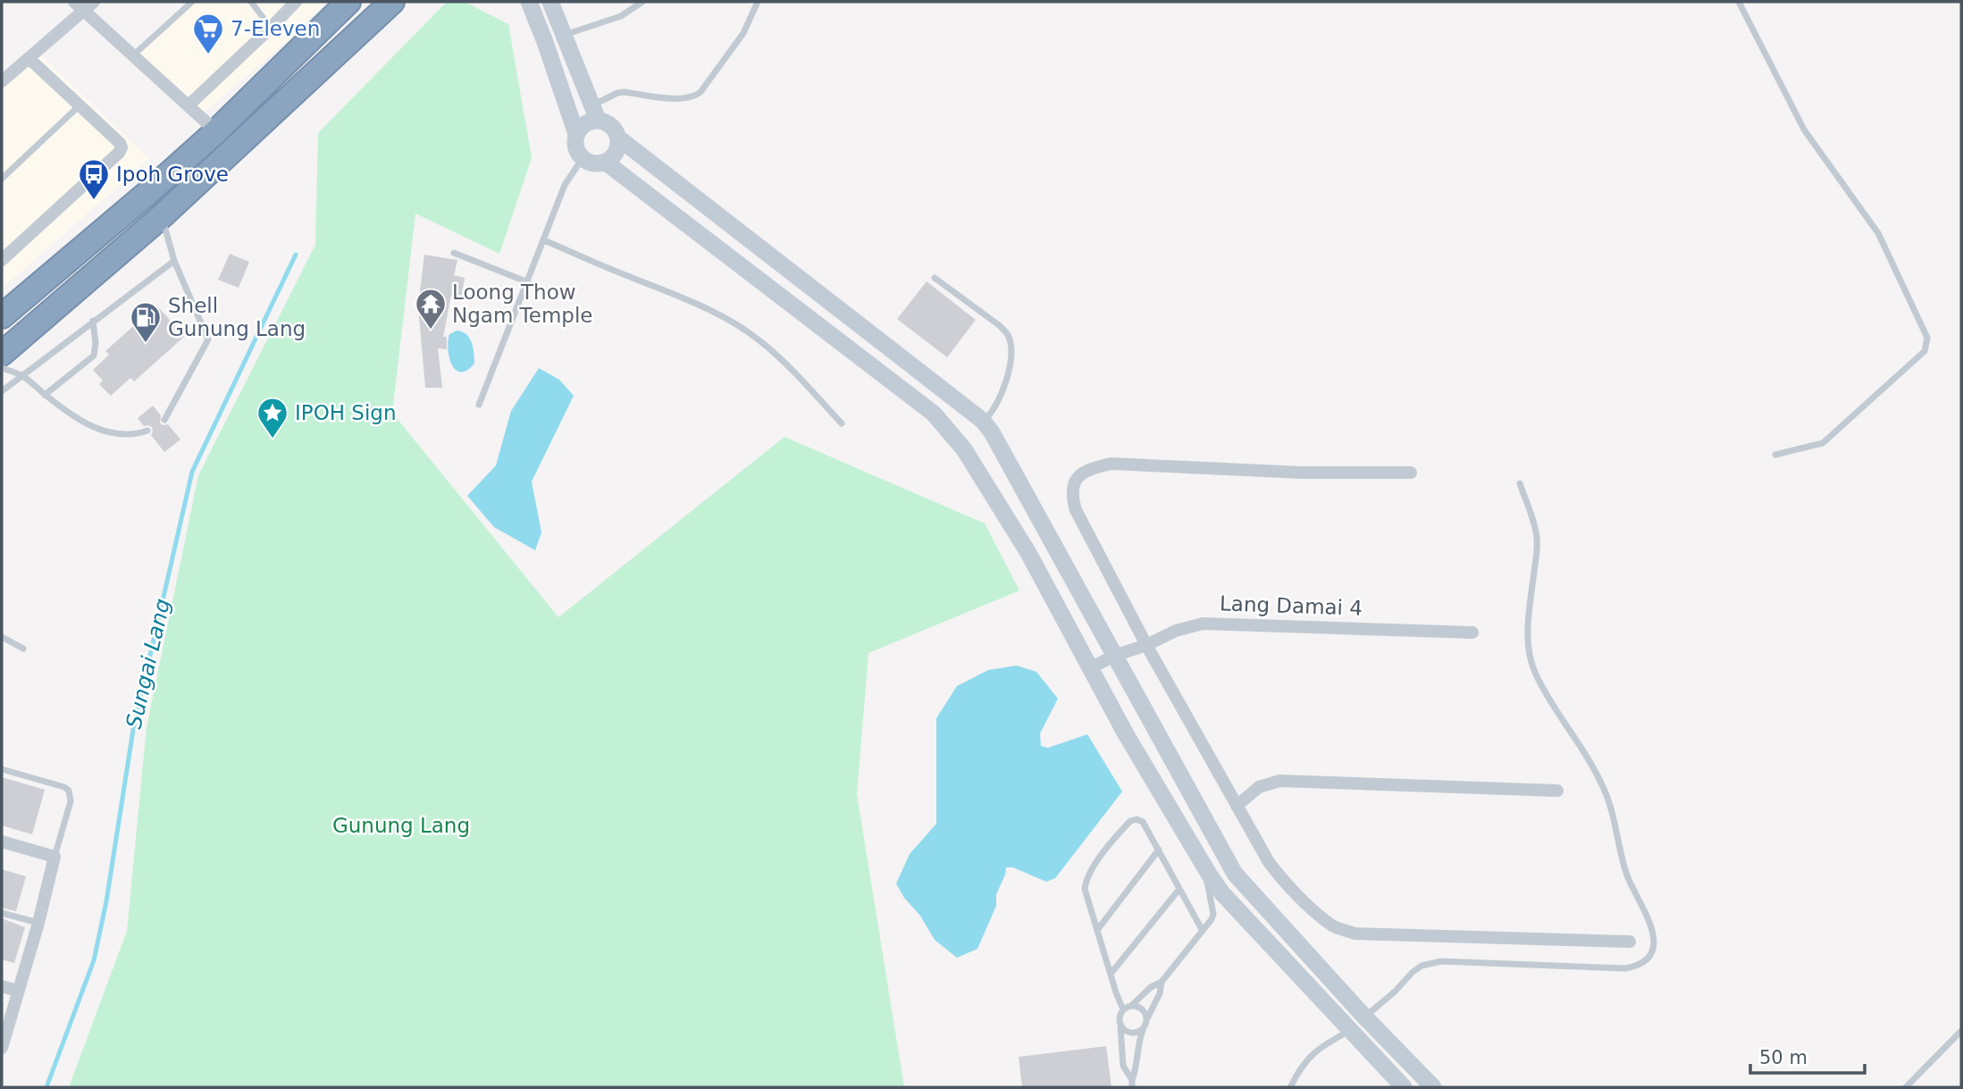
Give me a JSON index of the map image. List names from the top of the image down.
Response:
{
  "streets": {
    "street": ["Lang Damai 4"]
  },
  "water": ["Sungai Lang"],
  "parks": ["Gunung Lang"],
  "places": {
    "supermarket": ["7-Eleven"],
    "bus stop": ["Ipoh Grove"],
    "temple": ["Loong Thow Ngam Temple"],
    "fuel station": ["Shell Gunung Lang"],
    "place": ["IPOH Sign"]
  },
  "scale_bar": "50 m"
}
